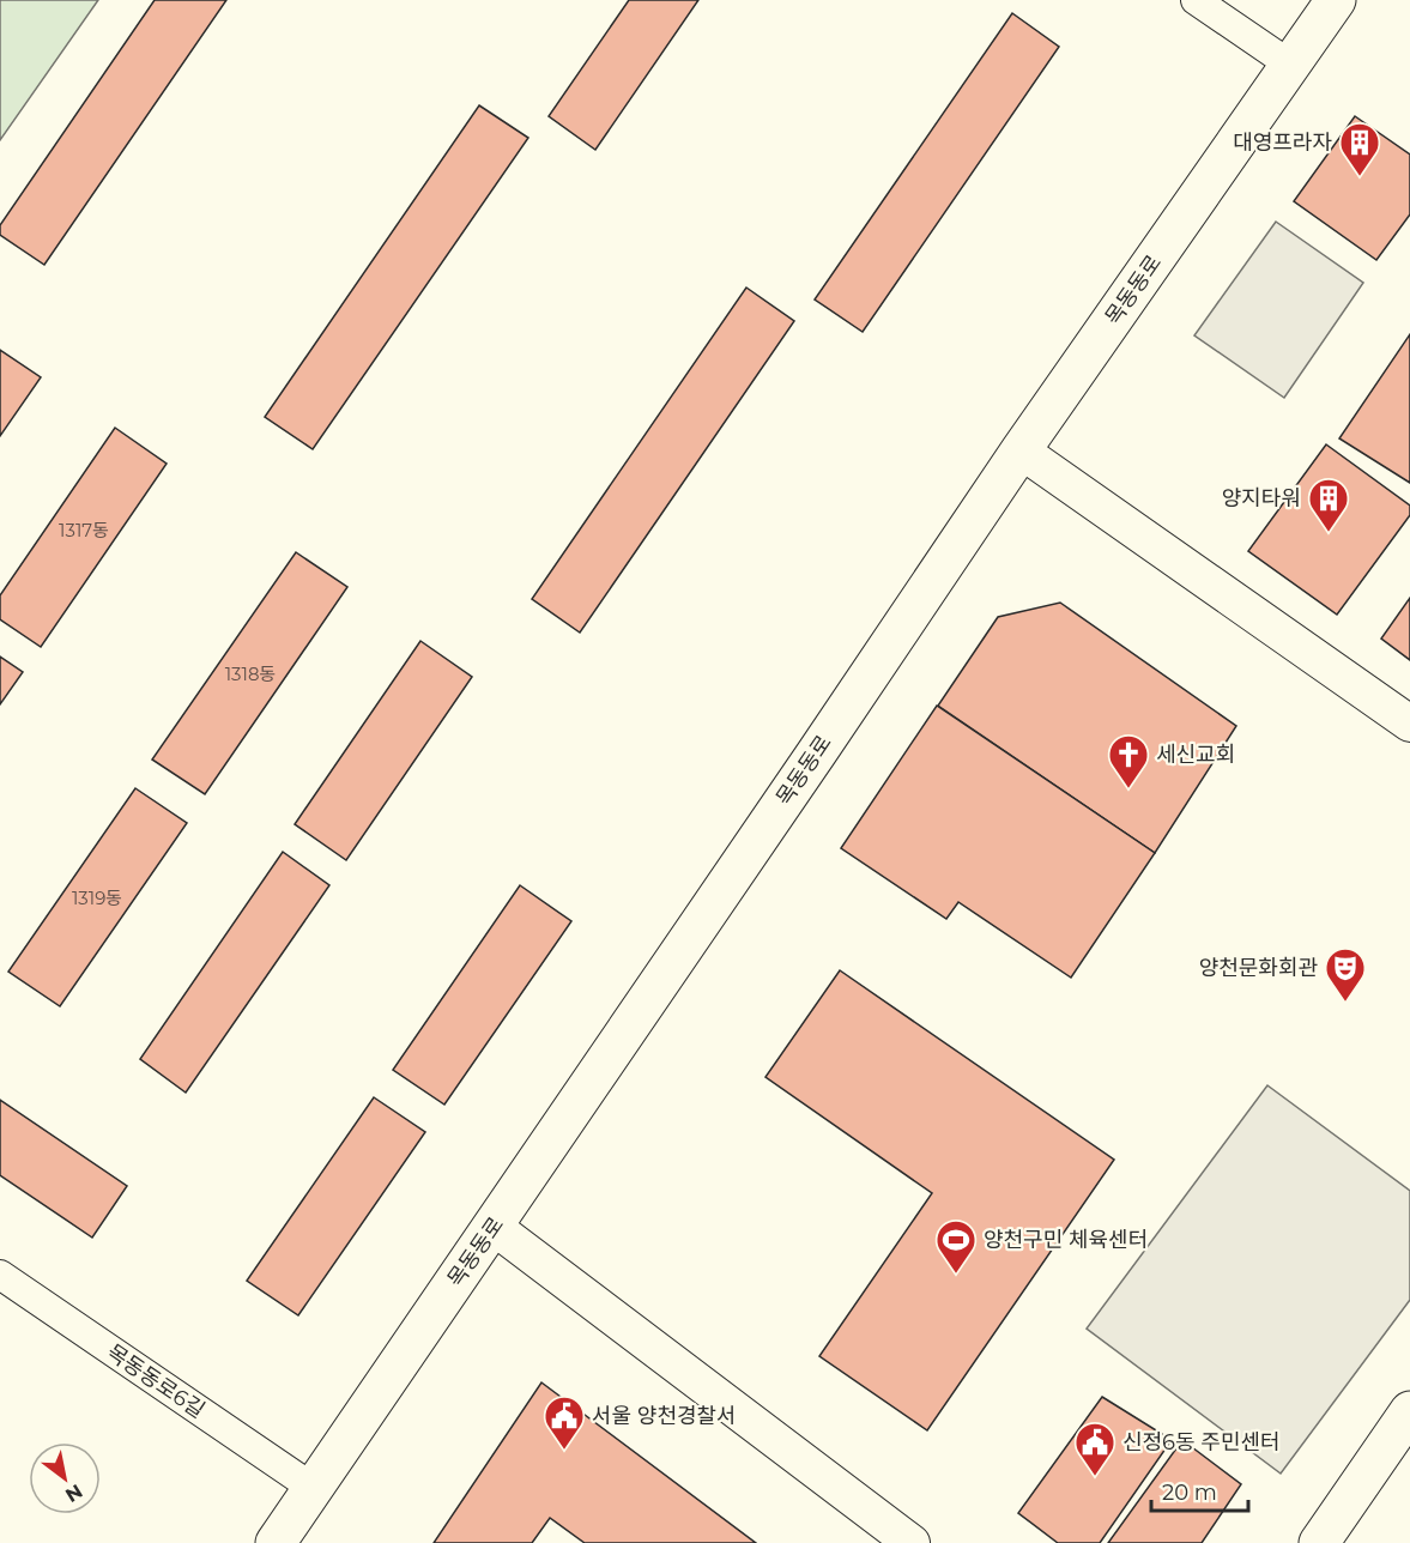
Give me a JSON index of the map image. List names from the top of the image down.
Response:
{
  "streets": {
    "main road": ["목동동로"],
    "street": ["목동동로6길"]
  },
  "crossings": [
    ["목동동로", "목동동로6길"]
  ],
  "places": {
    "building": ["대영프라자", "양지타워"],
    "church": ["세신교회"],
    "theatre": ["양천문화회관"],
    "sports": ["양천구민 체육센터"],
    "public building": ["서울 양천경찰서", "신정6동 주민센터"]
  },
  "house_numbers": ["1317동", "1318동", "1319동"],
  "scale_bar": "20 m",
  "north": "bottom right"
}
